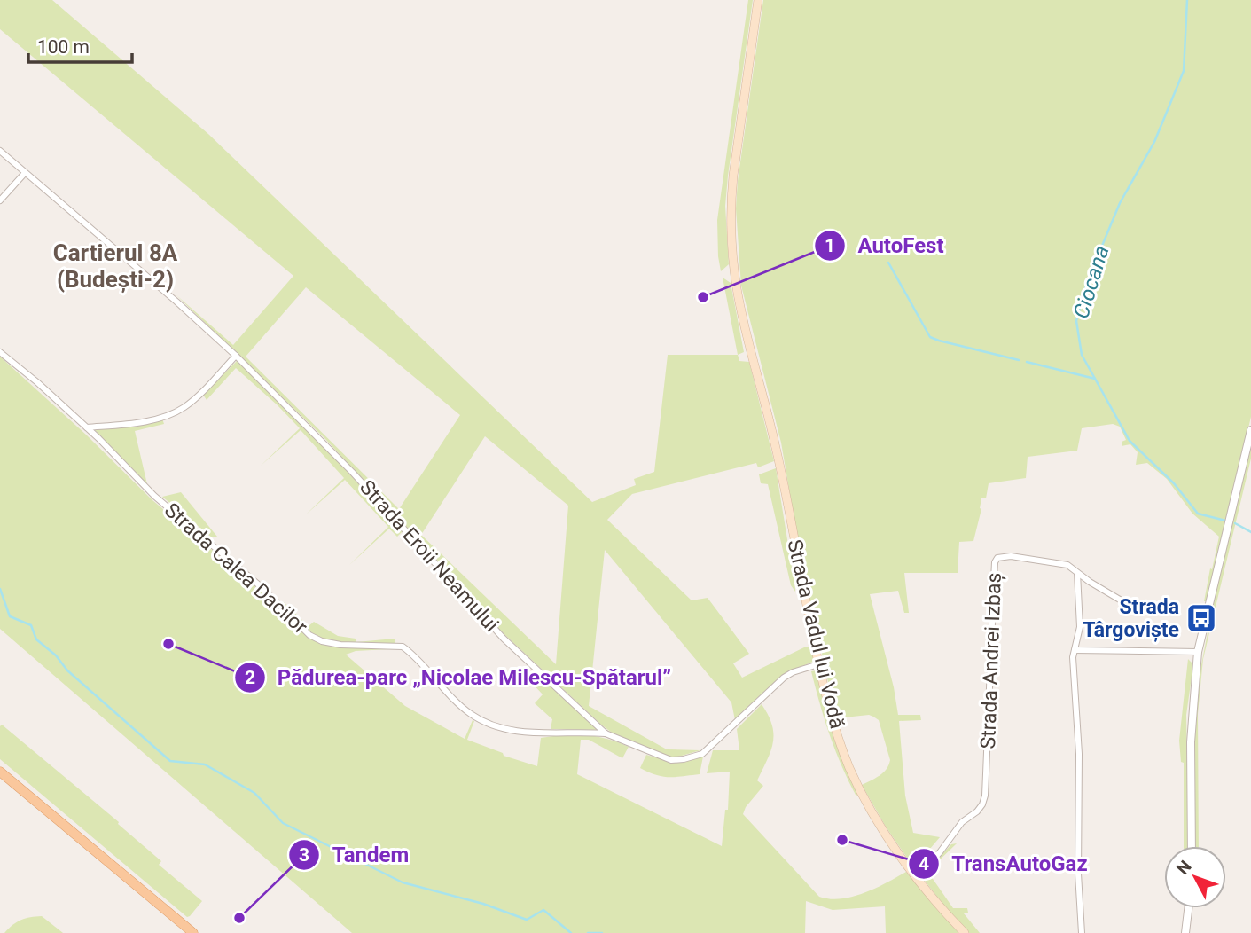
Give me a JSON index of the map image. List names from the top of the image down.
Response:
{
  "streets": {
    "main road": ["Strada Vadul lui Vodă"],
    "street": ["Strada Eroii Neamului", "Strada Calea Dacilor", "Strada Andrei Izbaș"]
  },
  "crossings": [
    ["Strada Eroii Neamului", "Strada Calea Dacilor"],
    ["Strada Eroii Neamului", "Strada Vadul lui Vodă"],
    ["Strada Vadul lui Vodă", "Strada Andrei Izbaș"]
  ],
  "districts": ["Cartierul 8A (Budești-2)"],
  "water": ["Ciocana"],
  "places": {
    "other": [
      "AutoFest",
      "Pădurea-parc „Nicolae Milescu-Spătarul”",
      "TransAutoGaz",
      "Tandem"
    ],
    "bus stop": ["Strada Târgoviște"]
  },
  "scale_bar": "100 m",
  "north": "top left"
}
